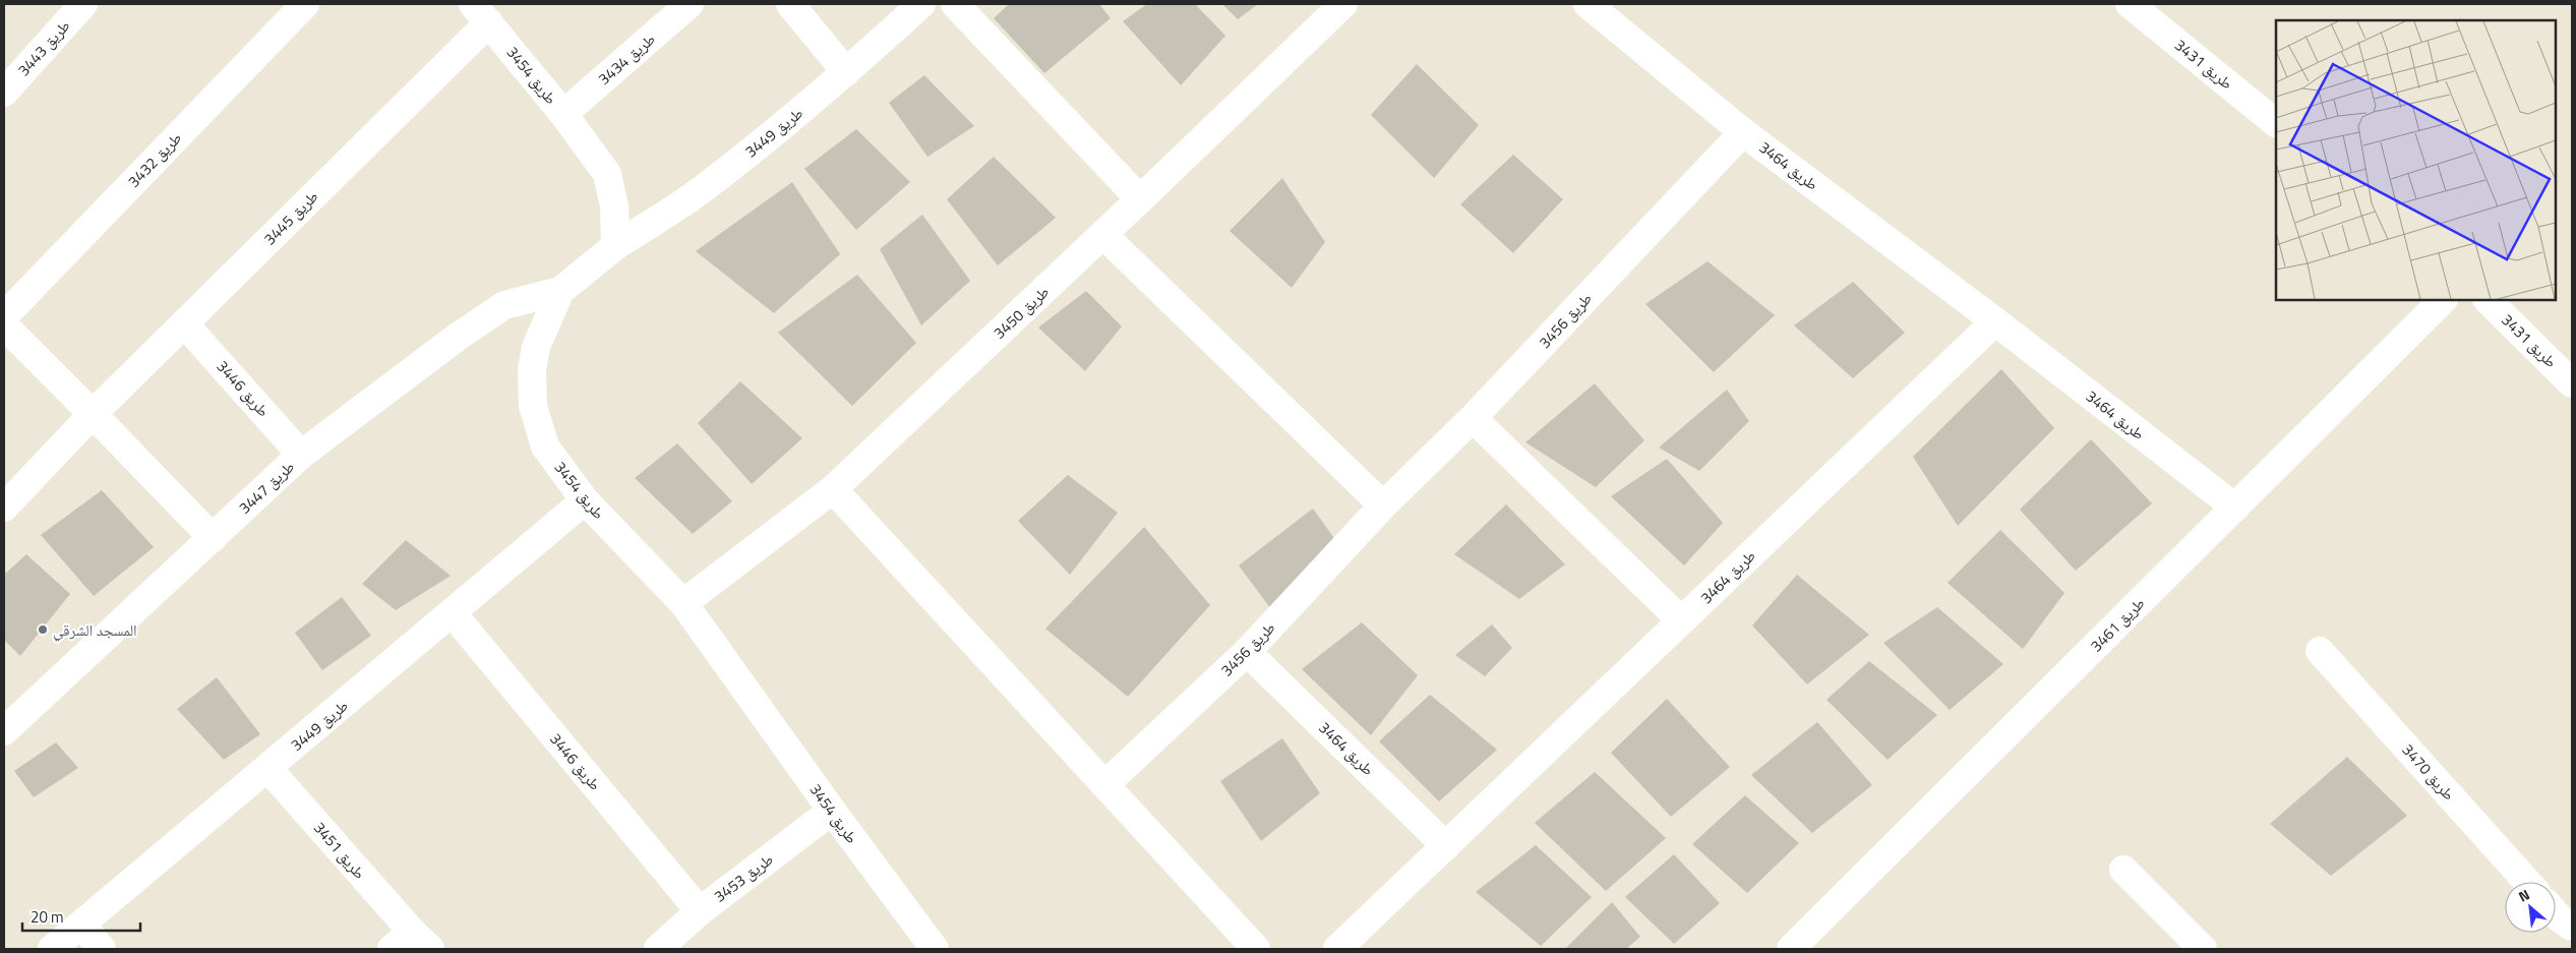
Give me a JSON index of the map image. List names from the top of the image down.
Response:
{
  "streets": {
    "street": [
      "طريق 3443",
      "طريق 3434",
      "طريق 3431",
      "طريق 3454",
      "طريق 3449",
      "طريق 3432",
      "طريق 3464",
      "طريق 3445",
      "طريق 3450",
      "طريق 3456",
      "طريق 3446",
      "طريق 3447",
      "طريق 3461",
      "طريق 3470",
      "طريق 3451",
      "طريق 3453"
    ]
  },
  "crossings": [
    ["طريق 3434", "طريق 3454"],
    ["طريق 3454", "طريق 3449"],
    ["طريق 3454", "طريق 3445"],
    ["طريق 3454", "طريق 3450"],
    ["طريق 3454", "طريق 3447"],
    ["طريق 3454", "طريق 3453"],
    ["طريق 3449", "طريق 3446"],
    ["طريق 3449", "طريق 3451"],
    ["طريق 3464", "طريق 3456"],
    ["طريق 3464", "طريق 3461"],
    ["طريق 3445", "طريق 3446"],
    ["طريق 3446", "طريق 3447"],
    ["طريق 3446", "طريق 3453"]
  ],
  "places": ["المسجد الشرقي"],
  "scale_bar": "20 m",
  "north": "top left"
}
